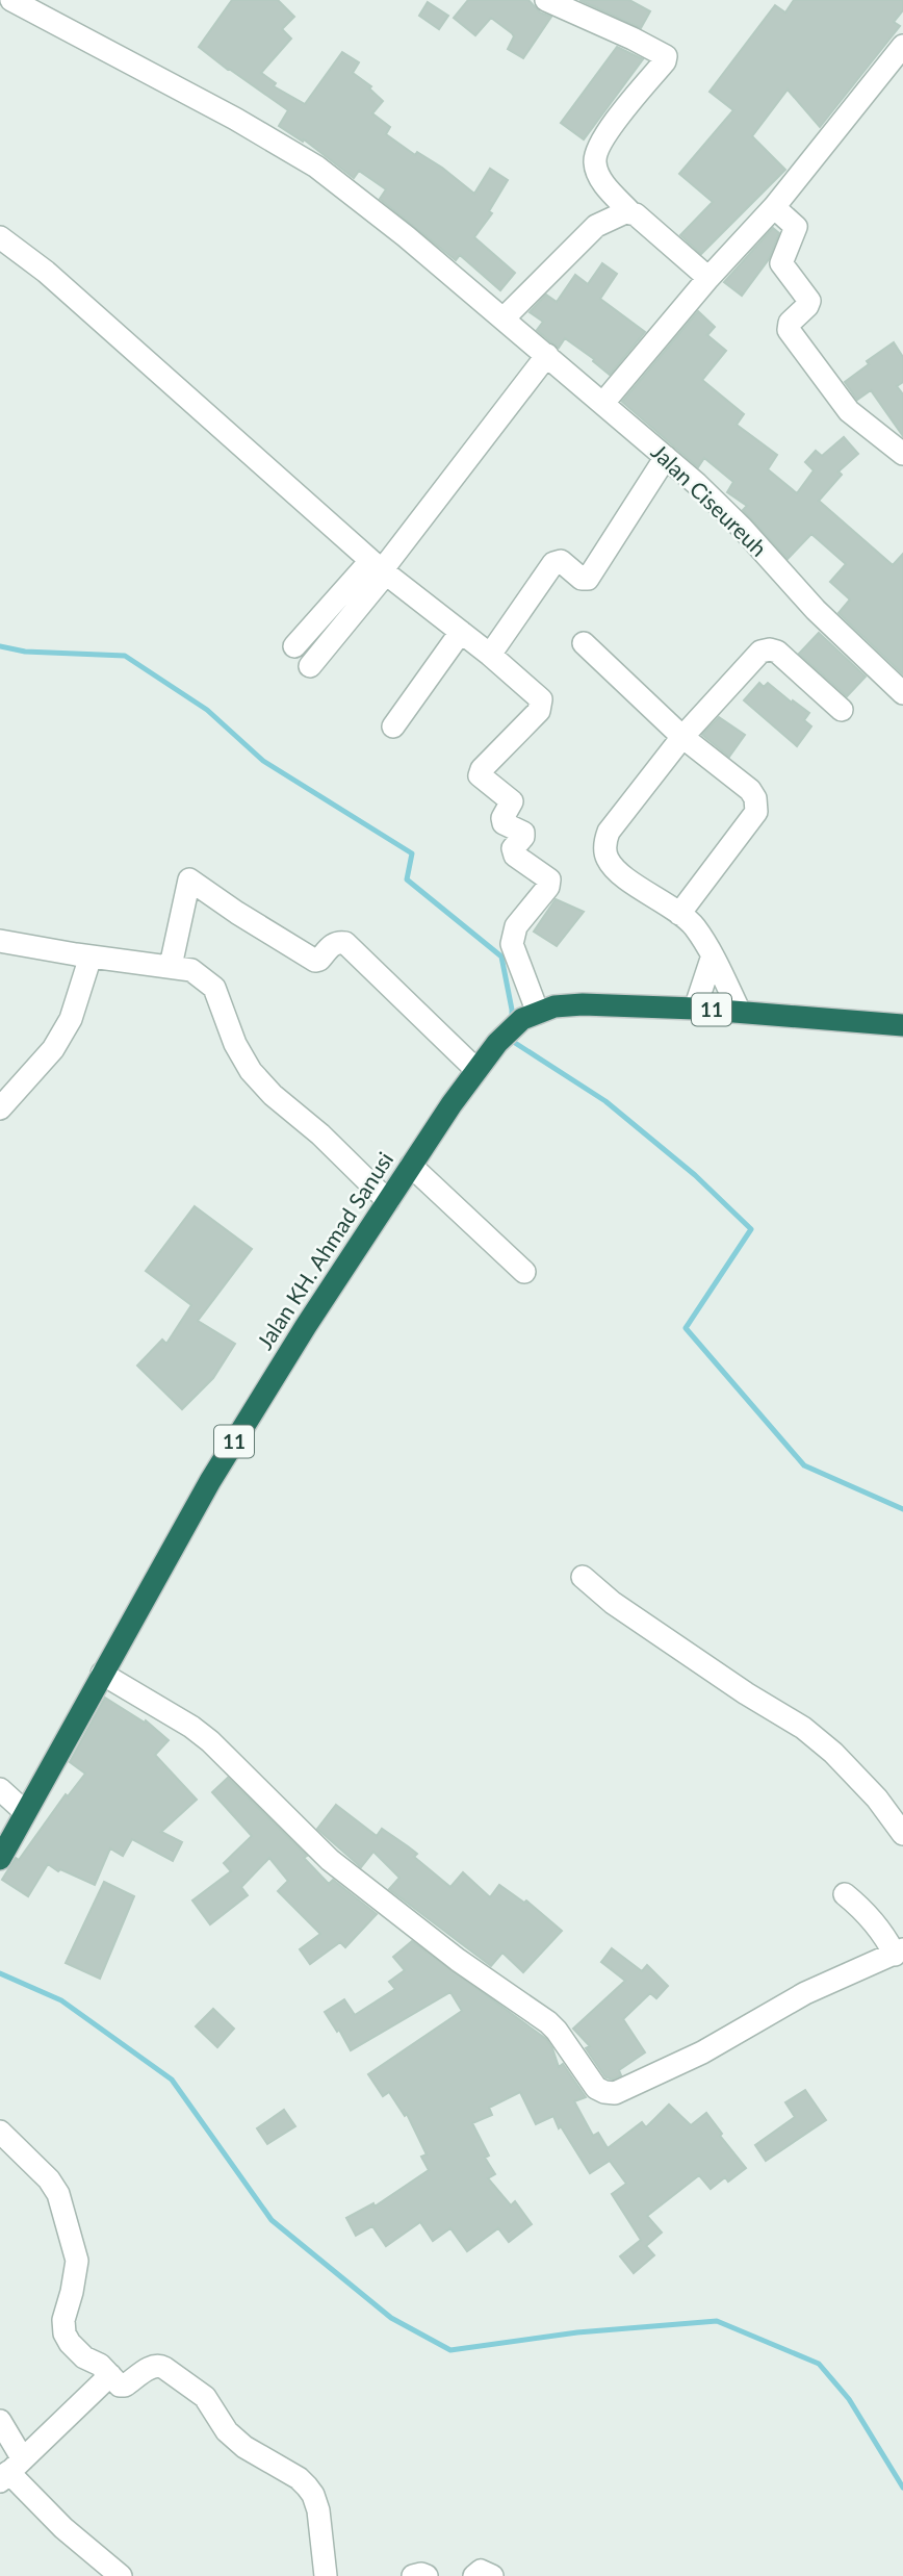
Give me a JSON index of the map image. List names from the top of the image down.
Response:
{
  "streets": {
    "highway": ["11", "Jalan KH. Ahmad Sanusi"],
    "street": ["Jalan Ciseureuh"]
  }
}
